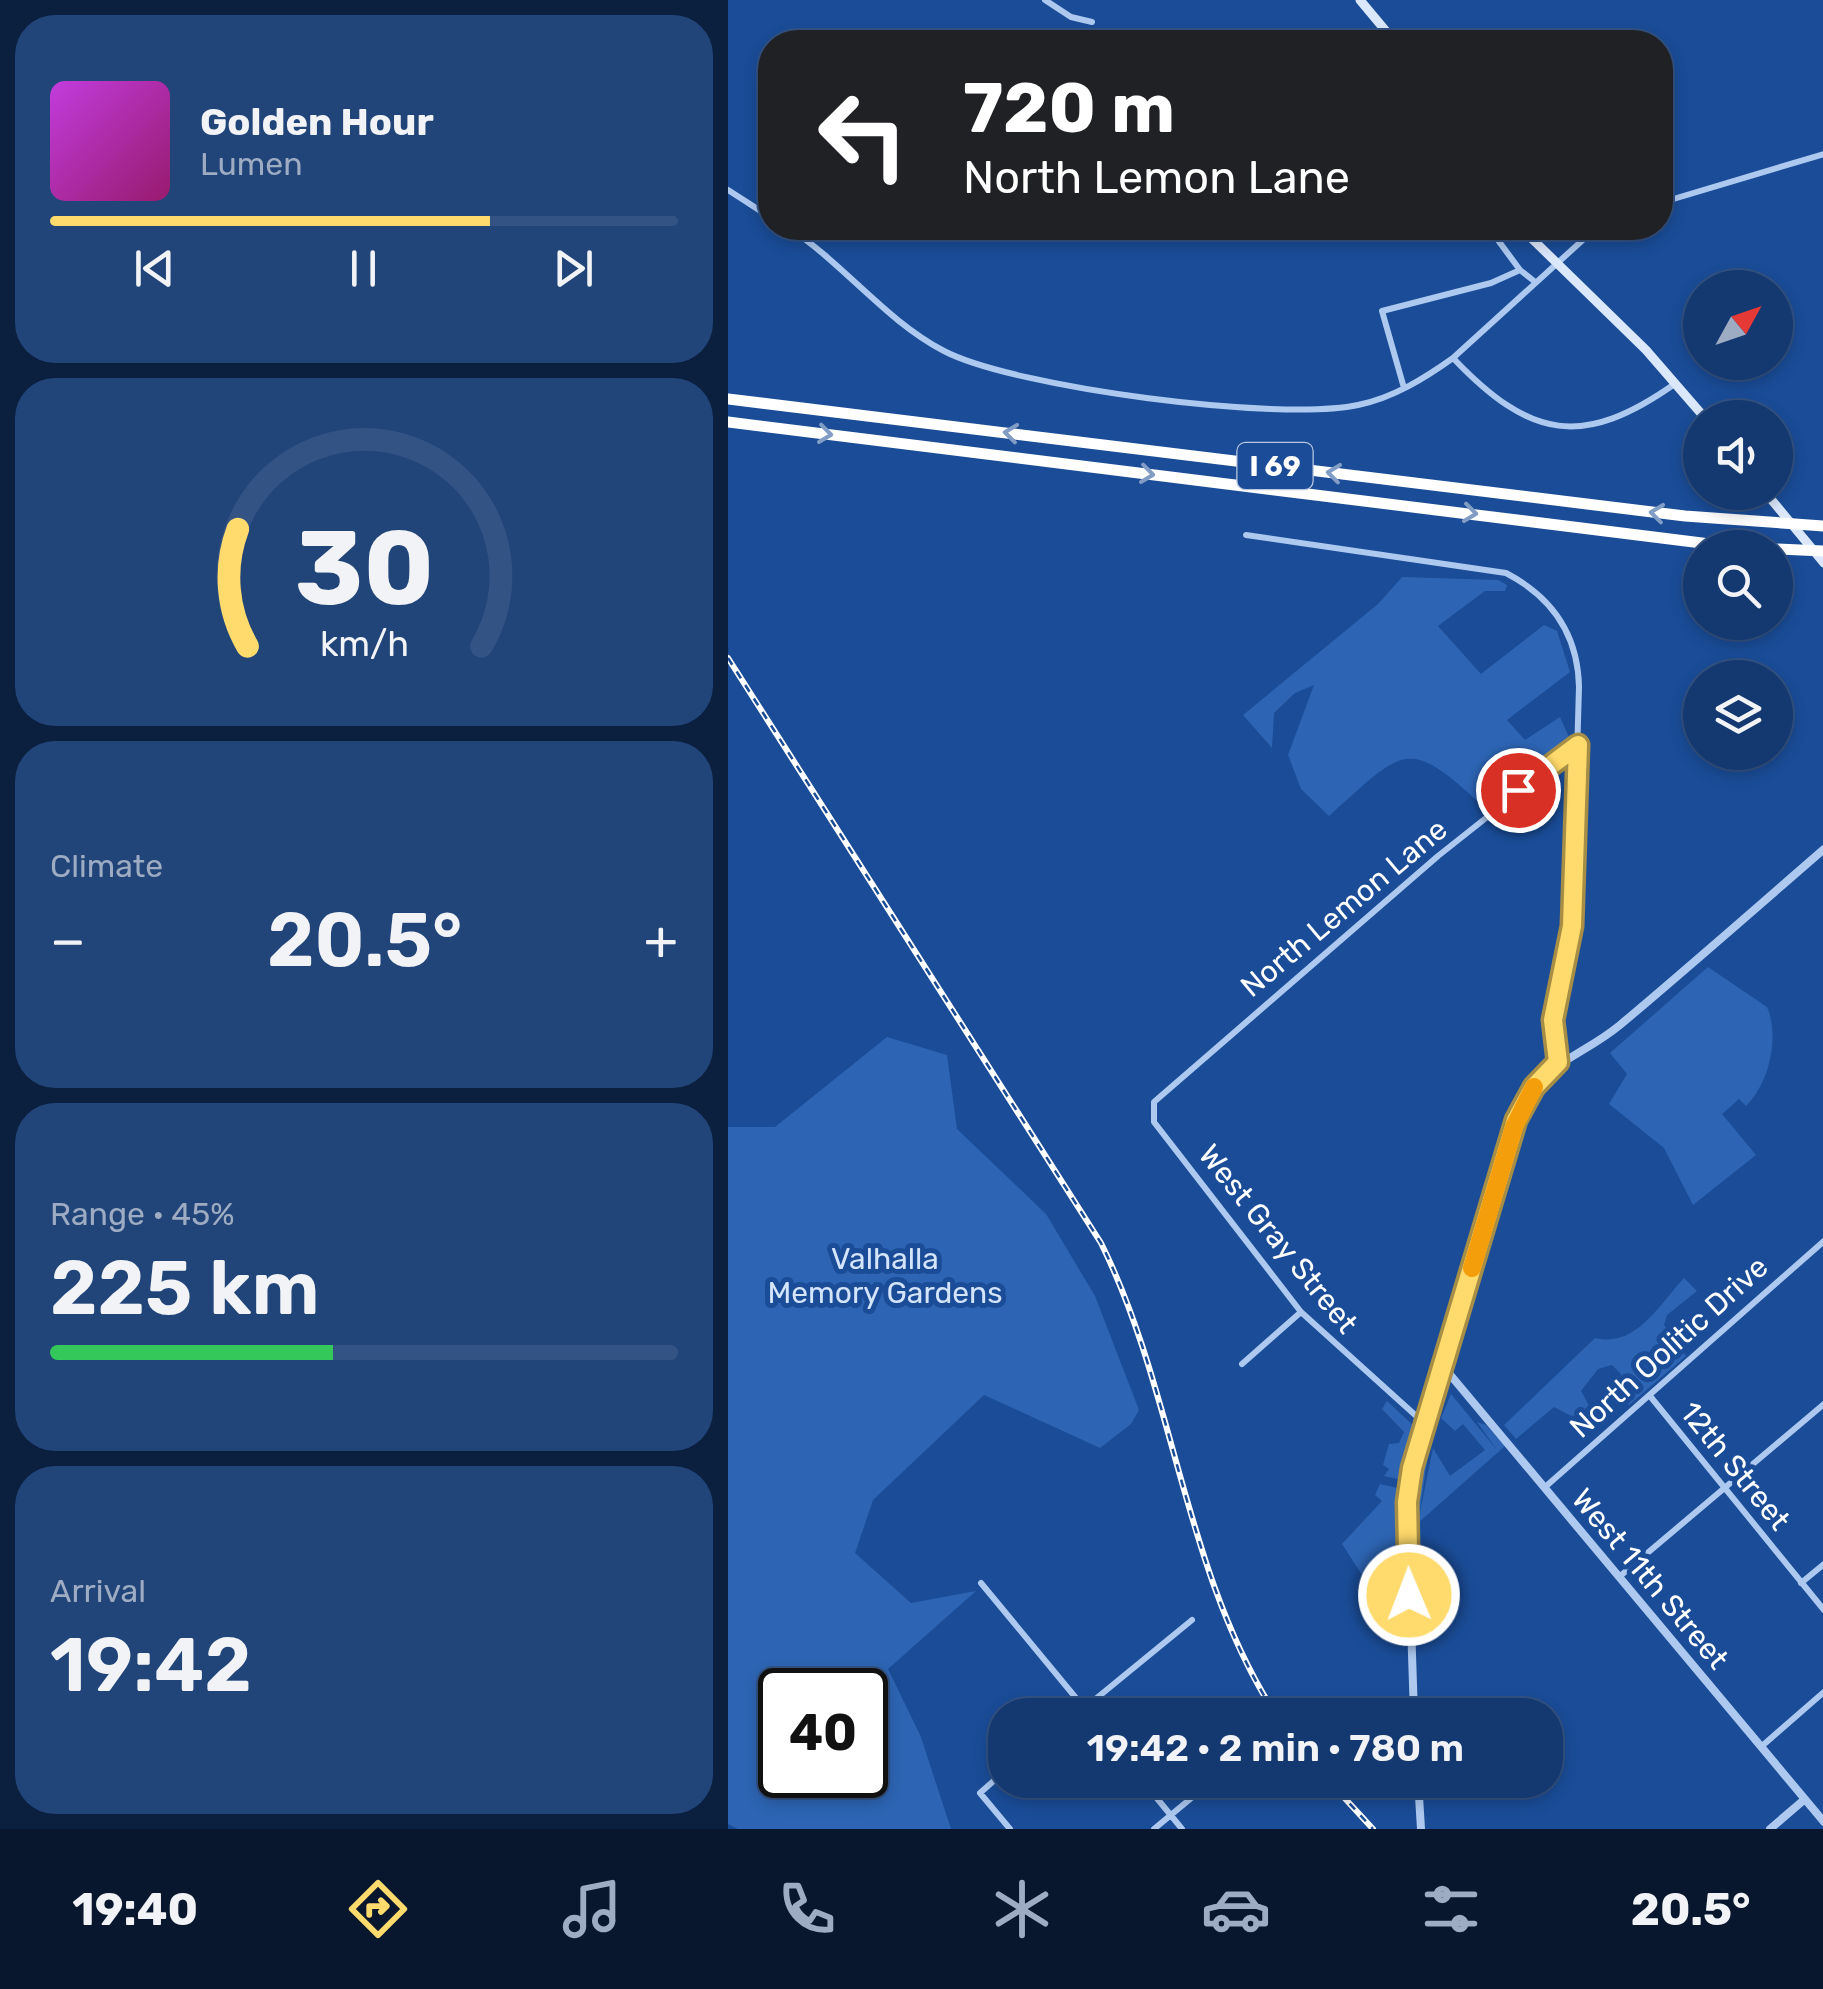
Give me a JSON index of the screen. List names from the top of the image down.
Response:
{
  "streets": {
    "highway": ["I 69"],
    "street": [
      "North Lemon Lane",
      "West Gray Street",
      "North Oolitic Drive",
      "12th Street",
      "West 11th Street"
    ]
  },
  "crossings": [
    ["North Lemon Lane", "West Gray Street"],
    ["North Oolitic Drive", "12th Street"],
    ["North Oolitic Drive", "West 11th Street"]
  ],
  "parks": ["Valhalla Memory Gardens"],
  "north": "top right",
  "page": {
    "turn": ["720 m", "North Lemon Lane"],
    "song": ["Golden Hour", "Lumen"],
    "tile": [
      "Climate",
      ["Range · 45%", "225 km"],
      ["Arrival", "19:42"]
    ],
    "heat": ["−", "20.5°", "+"],
    "limit": "40",
    "trip": "19:42 · 2 min · 780 m",
    "tabs": ["19:40", "20.5°"],
    "gauge": ["30", "km/h"]
  }
}
